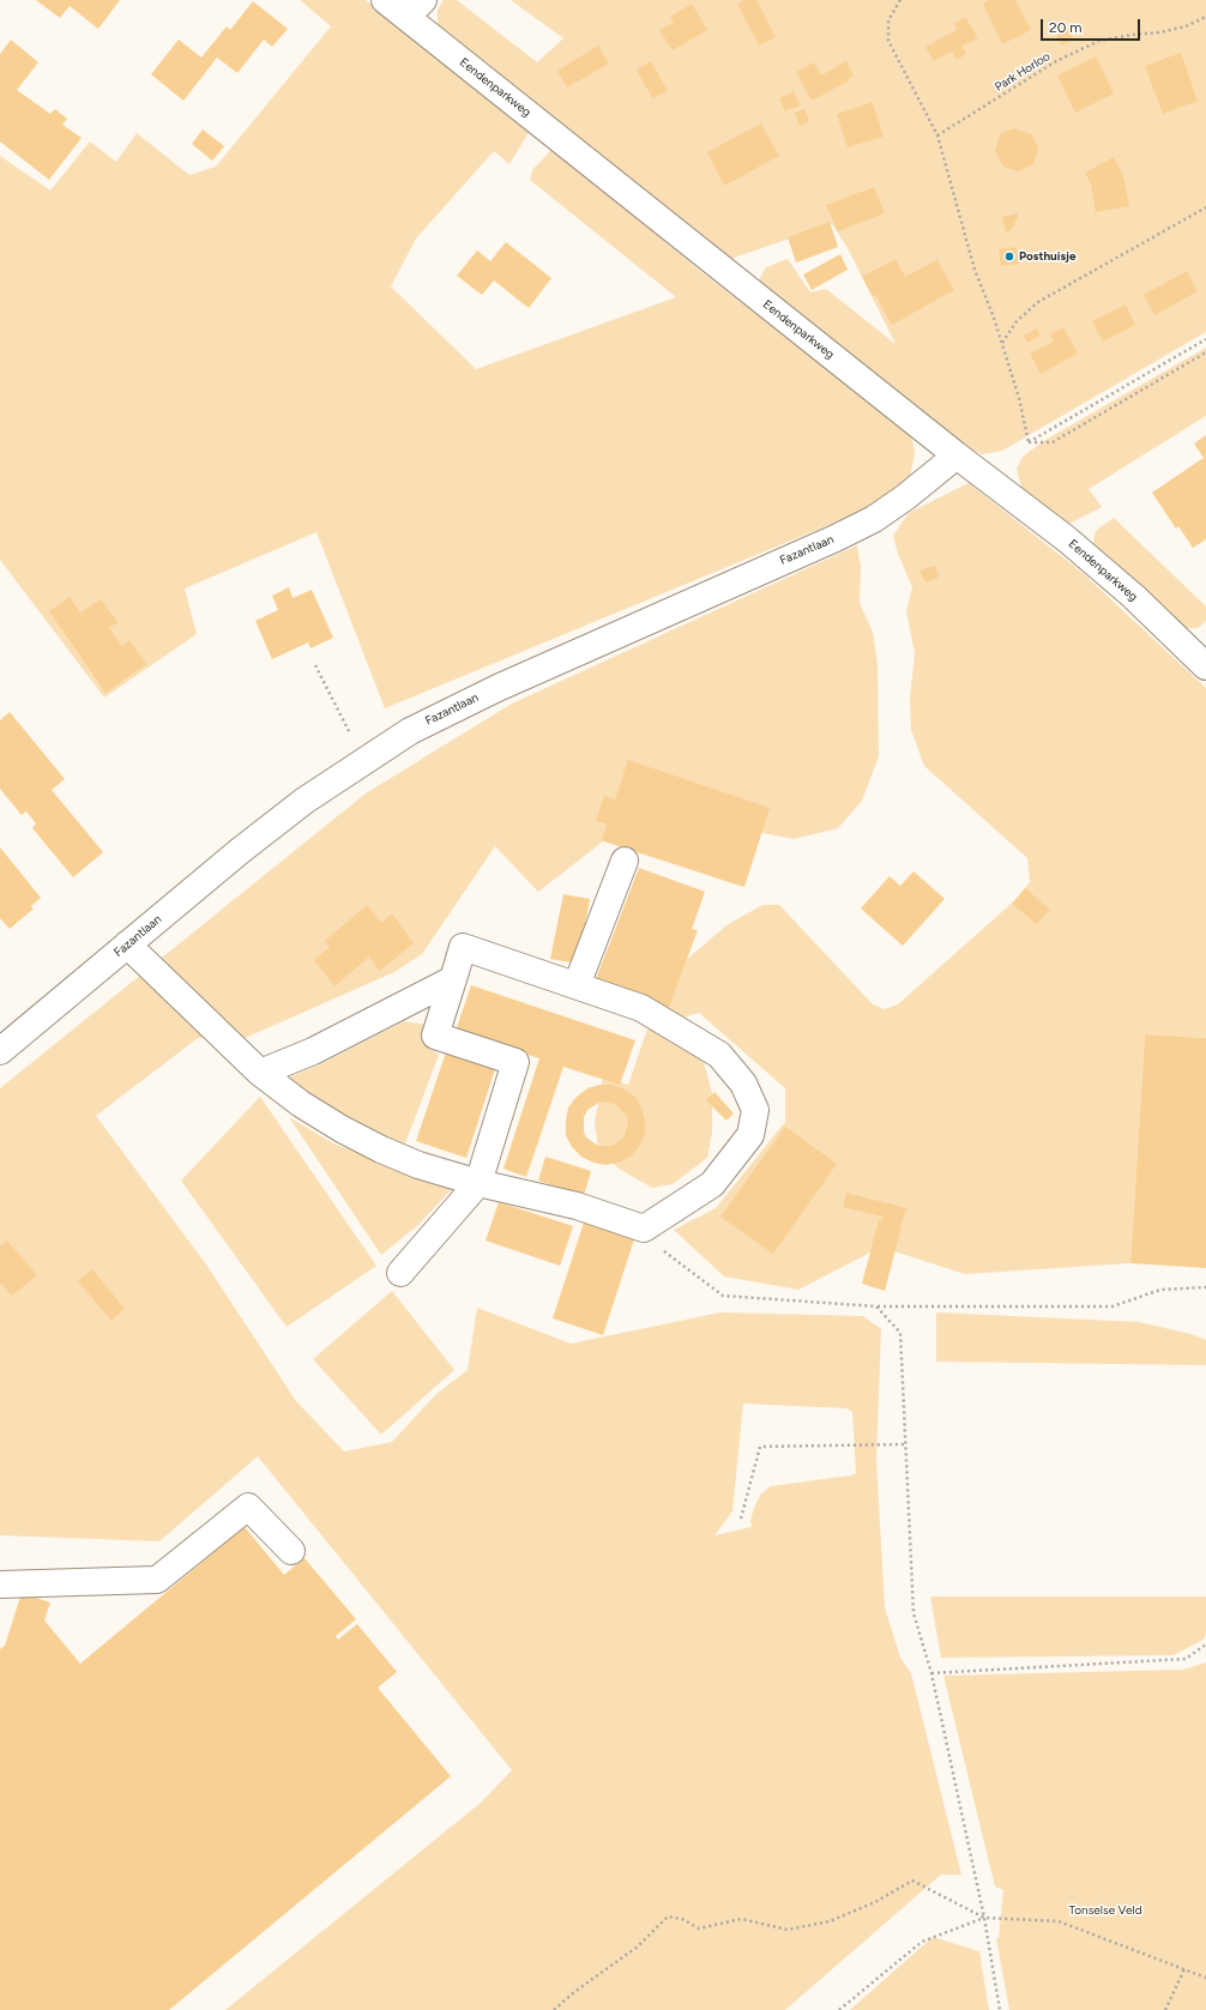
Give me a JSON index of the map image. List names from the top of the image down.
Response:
{
  "streets": {
    "street": ["Eendenparkweg", "Fazantlaan"],
    "path": ["Park Horloo"]
  },
  "crossings": [
    ["Eendenparkweg", "Fazantlaan"]
  ],
  "parks": ["Tonselse Veld"],
  "places": ["Posthuisje"],
  "scale_bar": "20 m"
}
